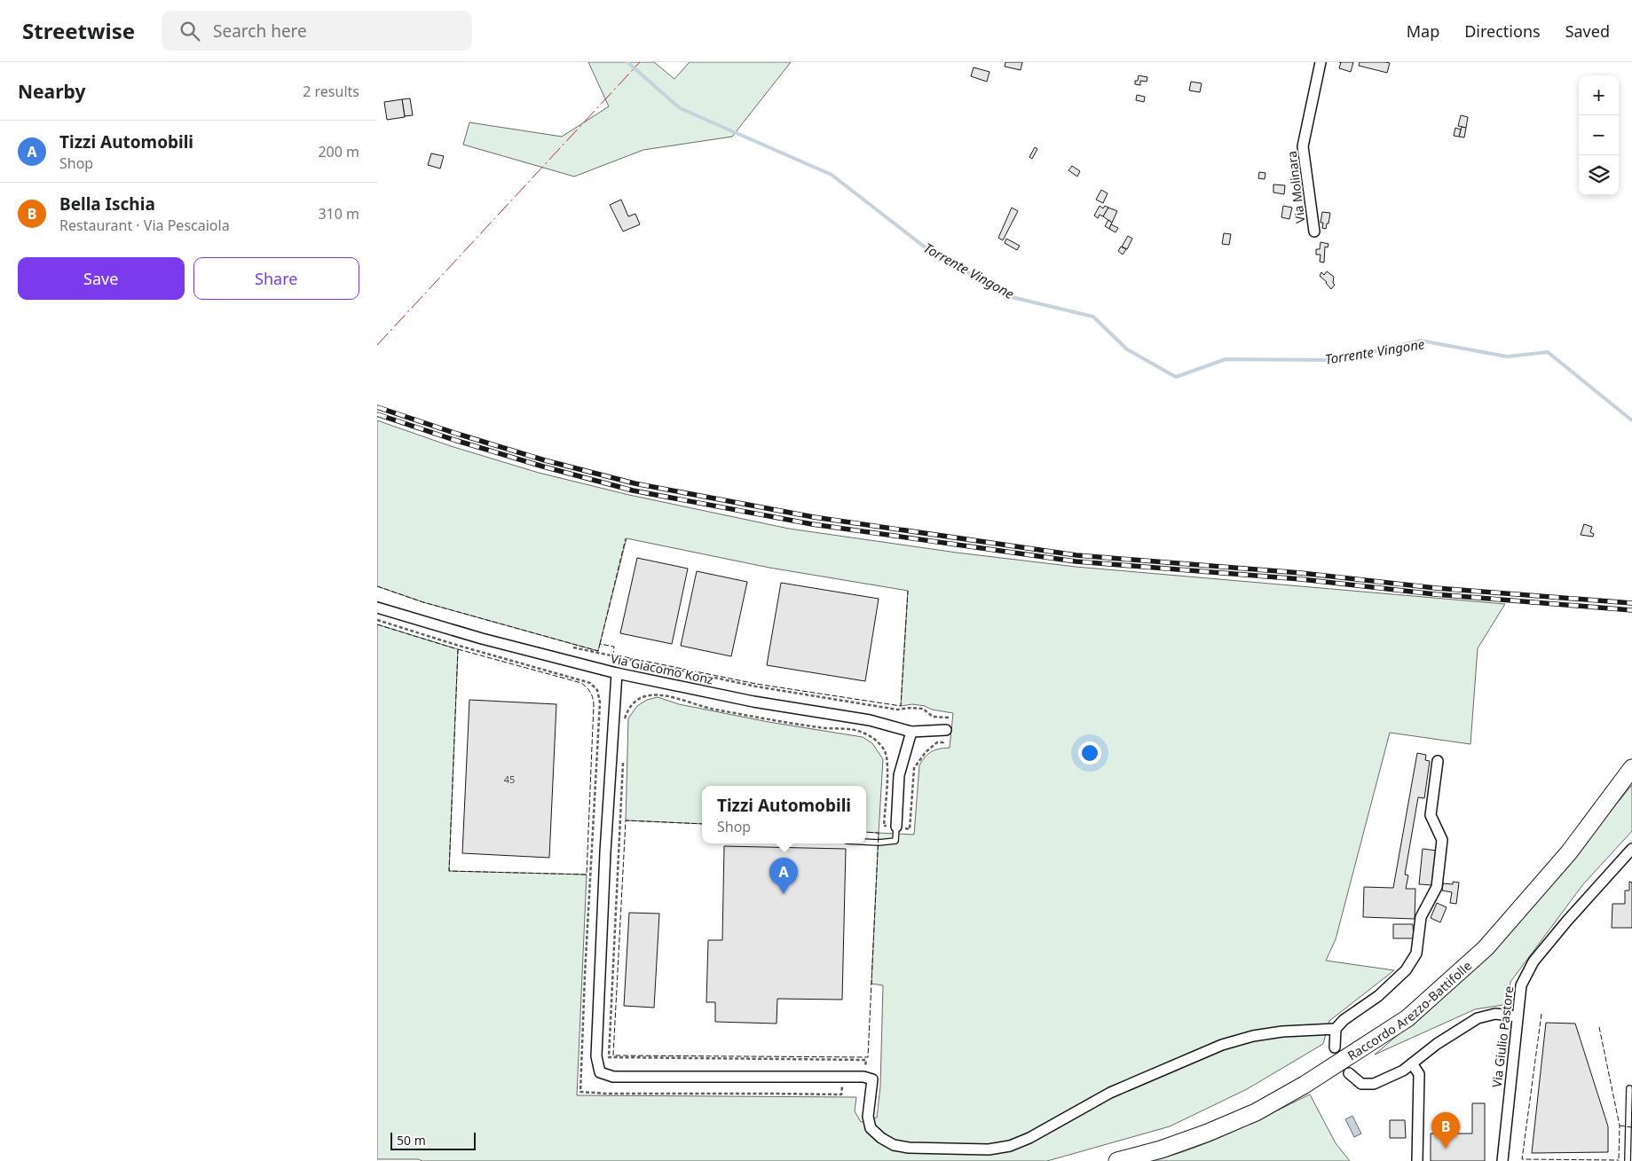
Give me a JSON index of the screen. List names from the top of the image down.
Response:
{
  "streets": {
    "main road": ["Raccordo Arezzo-Battifolle"],
    "street": ["Via Molinara", "Via Giacomo Konz", "Via Giulio Pastore"]
  },
  "water": ["Torrente Vingone"],
  "house_numbers": ["45"],
  "scale_bar": "50 m",
  "page": {
    "header": "Streetwise",
    "search": "Search here",
    "nav": ["Map", "Directions", "Saved"],
    "heading": ["Nearby", "2 results"],
    "map_buttons": ["+", "−"],
    "list": [
      {
        "mark": "A",
        "name": "Tizzi Automobili",
        "note": "Shop",
        "value": "200 m"
      },
      {
        "mark": "B",
        "name": "Bella Ischia",
        "note": "Restaurant · Via Pescaiola",
        "value": "310 m"
      }
    ],
    "buttons": ["Save", "Share"],
    "popup": ["Tizzi Automobili", "Shop"],
    "pins": ["A", "B"],
    "scale": "50 m"
  }
}
